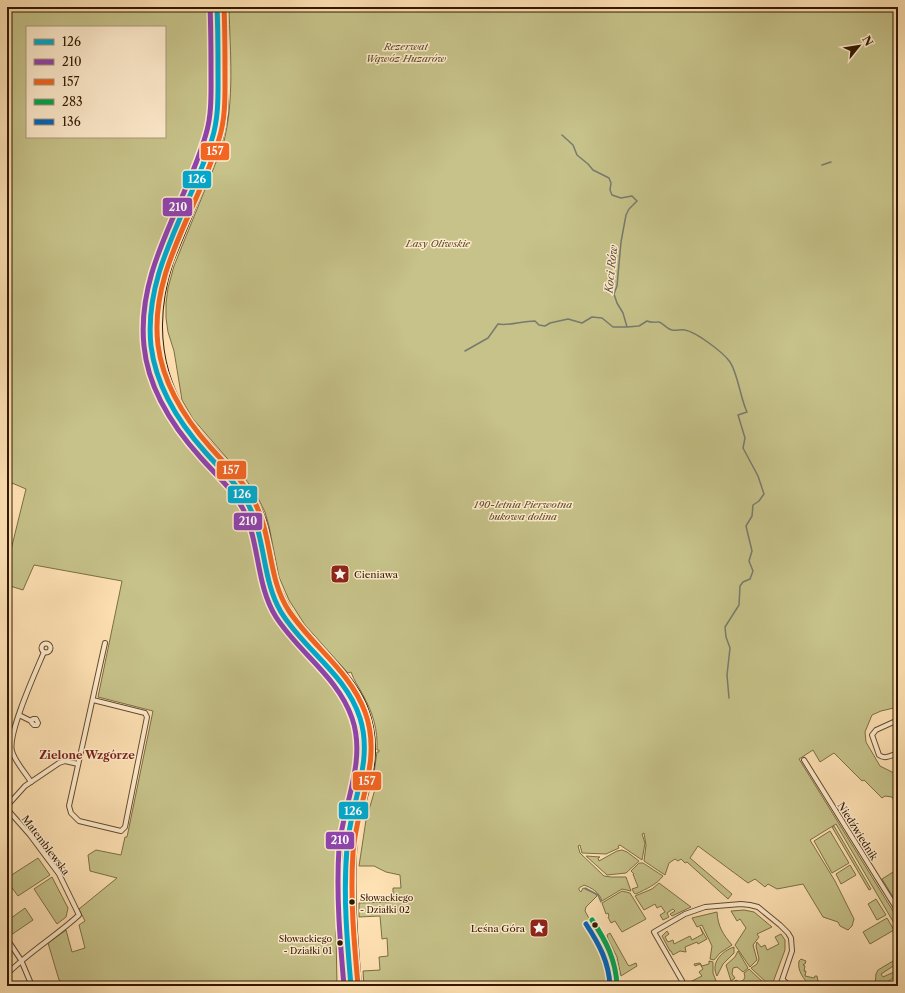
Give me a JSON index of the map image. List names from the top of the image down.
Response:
{
  "streets": {
    "street": ["Niedźwiednik", "Matemblewska"]
  },
  "districts": ["Zielone Wzgórze"],
  "water": ["Koci Rów"],
  "parks": ["Rezerwat Wąwóz Huzarów", "Lasy Oliwskie", "190-letnia Pierwotna bukowa dolina"],
  "places": {
    "place": ["Cieniawa", "Leśna Góra"],
    "other": ["Słowackiego - Działki 02", "Słowackiego - Działki 01"]
  },
  "lines": [
    "transit line 126",
    "transit line 210",
    "transit line 157",
    "transit line 283",
    "transit line 136"
  ],
  "legend": [
    "126",
    "210",
    "157",
    "283",
    "136"
  ],
  "north": "top right"
}
